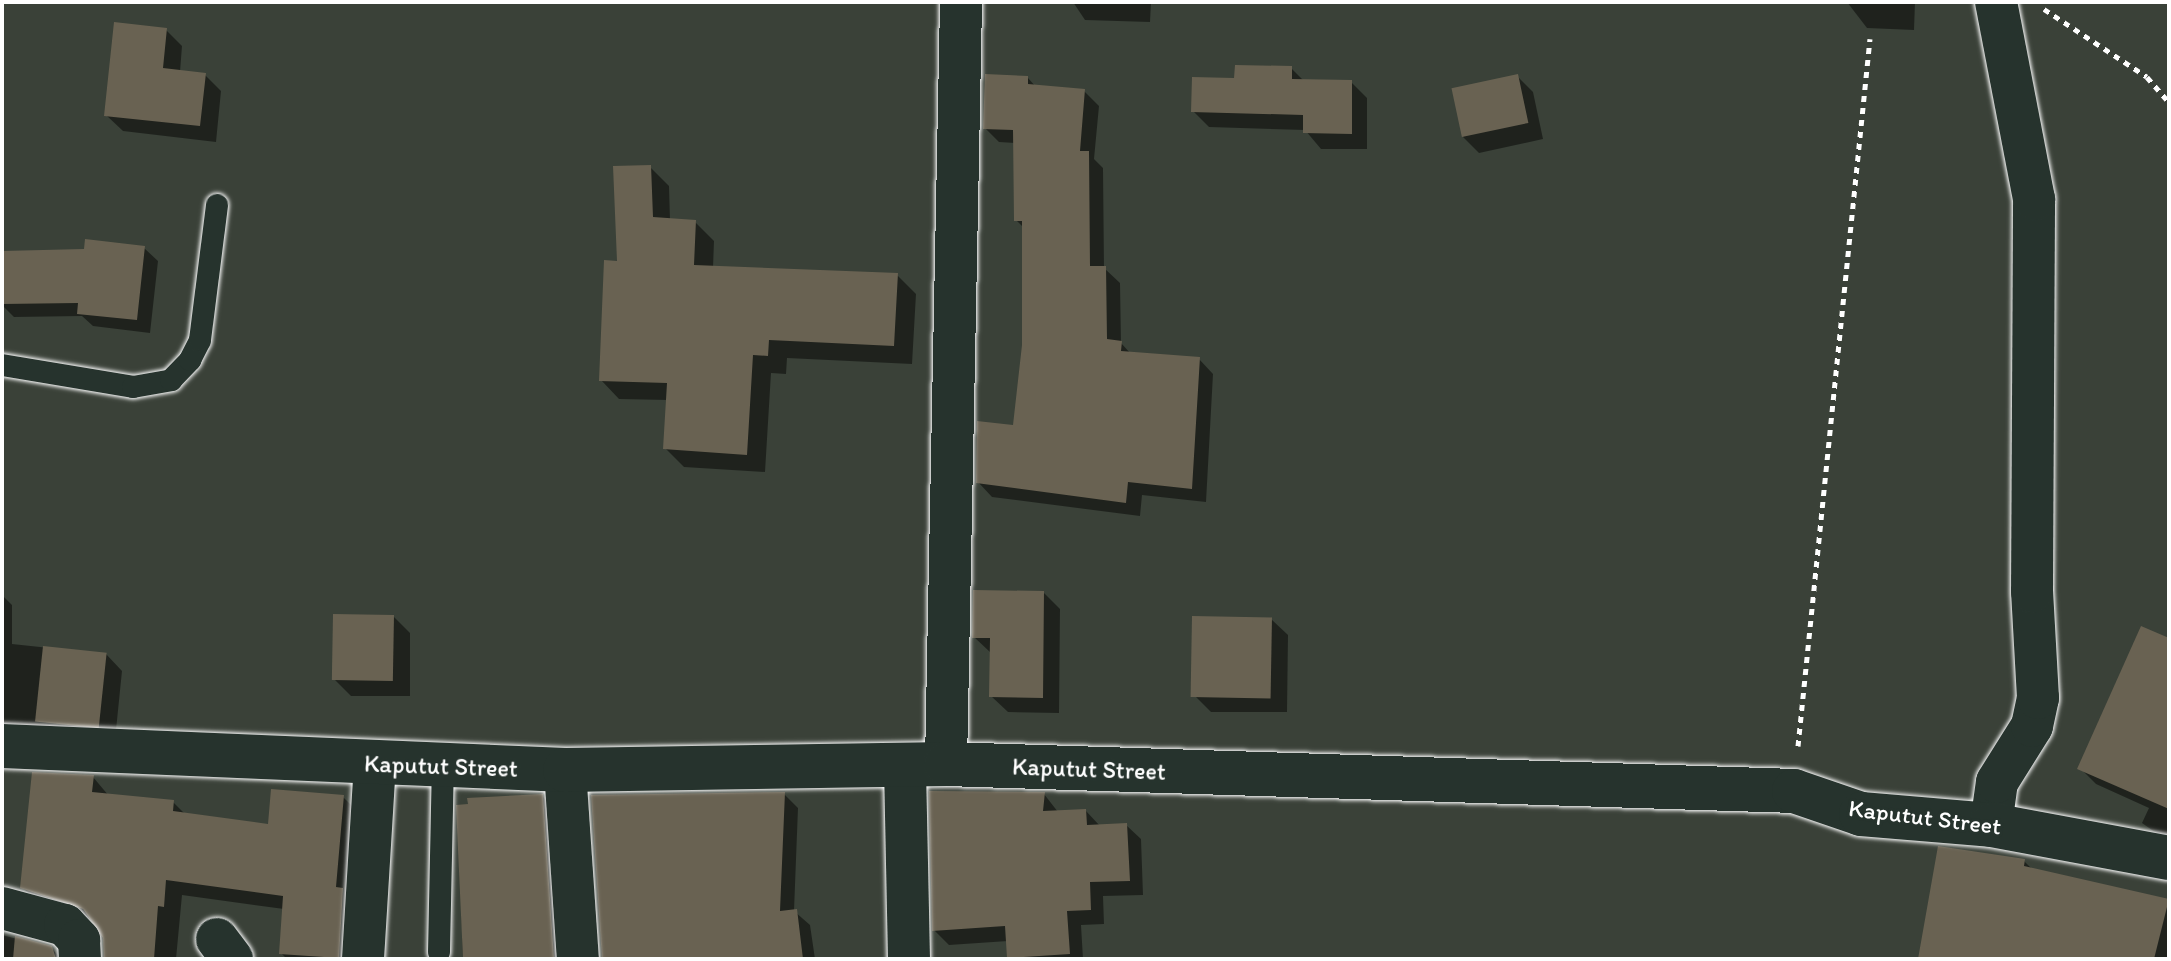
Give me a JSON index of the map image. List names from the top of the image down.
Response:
{
  "streets": {
    "street": ["Kaputut Street"]
  }
}
